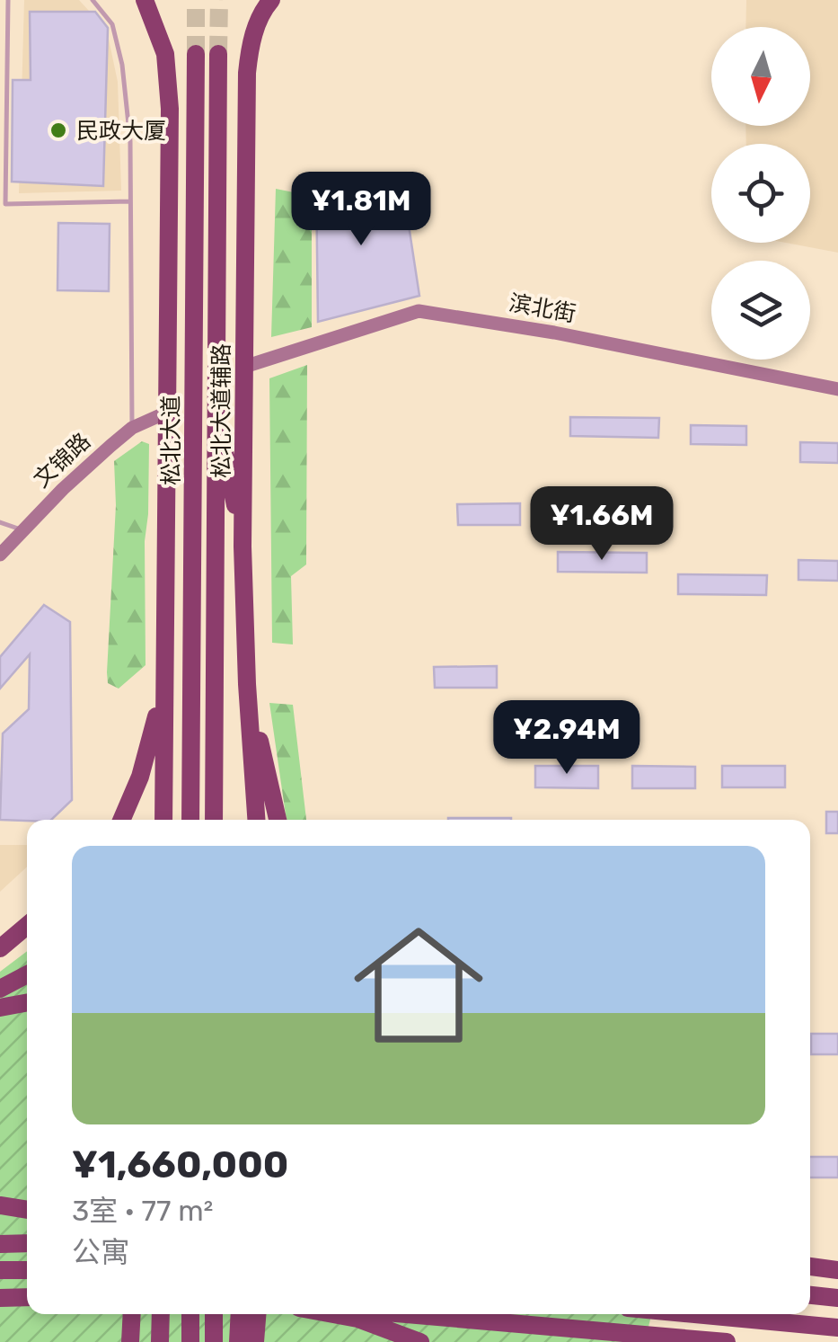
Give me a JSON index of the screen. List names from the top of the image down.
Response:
{
  "streets": {
    "highway": ["松北大道辅路", "松北大道"],
    "street": ["滨北街", "文锦路"]
  },
  "crossings": [
    ["滨北街", "松北大道辅路"]
  ],
  "places": ["民政大厦"],
  "north": "bottom",
  "page": {
    "price": ["¥1.81M", "¥1.66M", "¥2.94M"],
    "list": [
      {
        "name": "¥1,660,000",
        "note": "3室 · 77 m² · 公寓"
      }
    ]
  }
}
